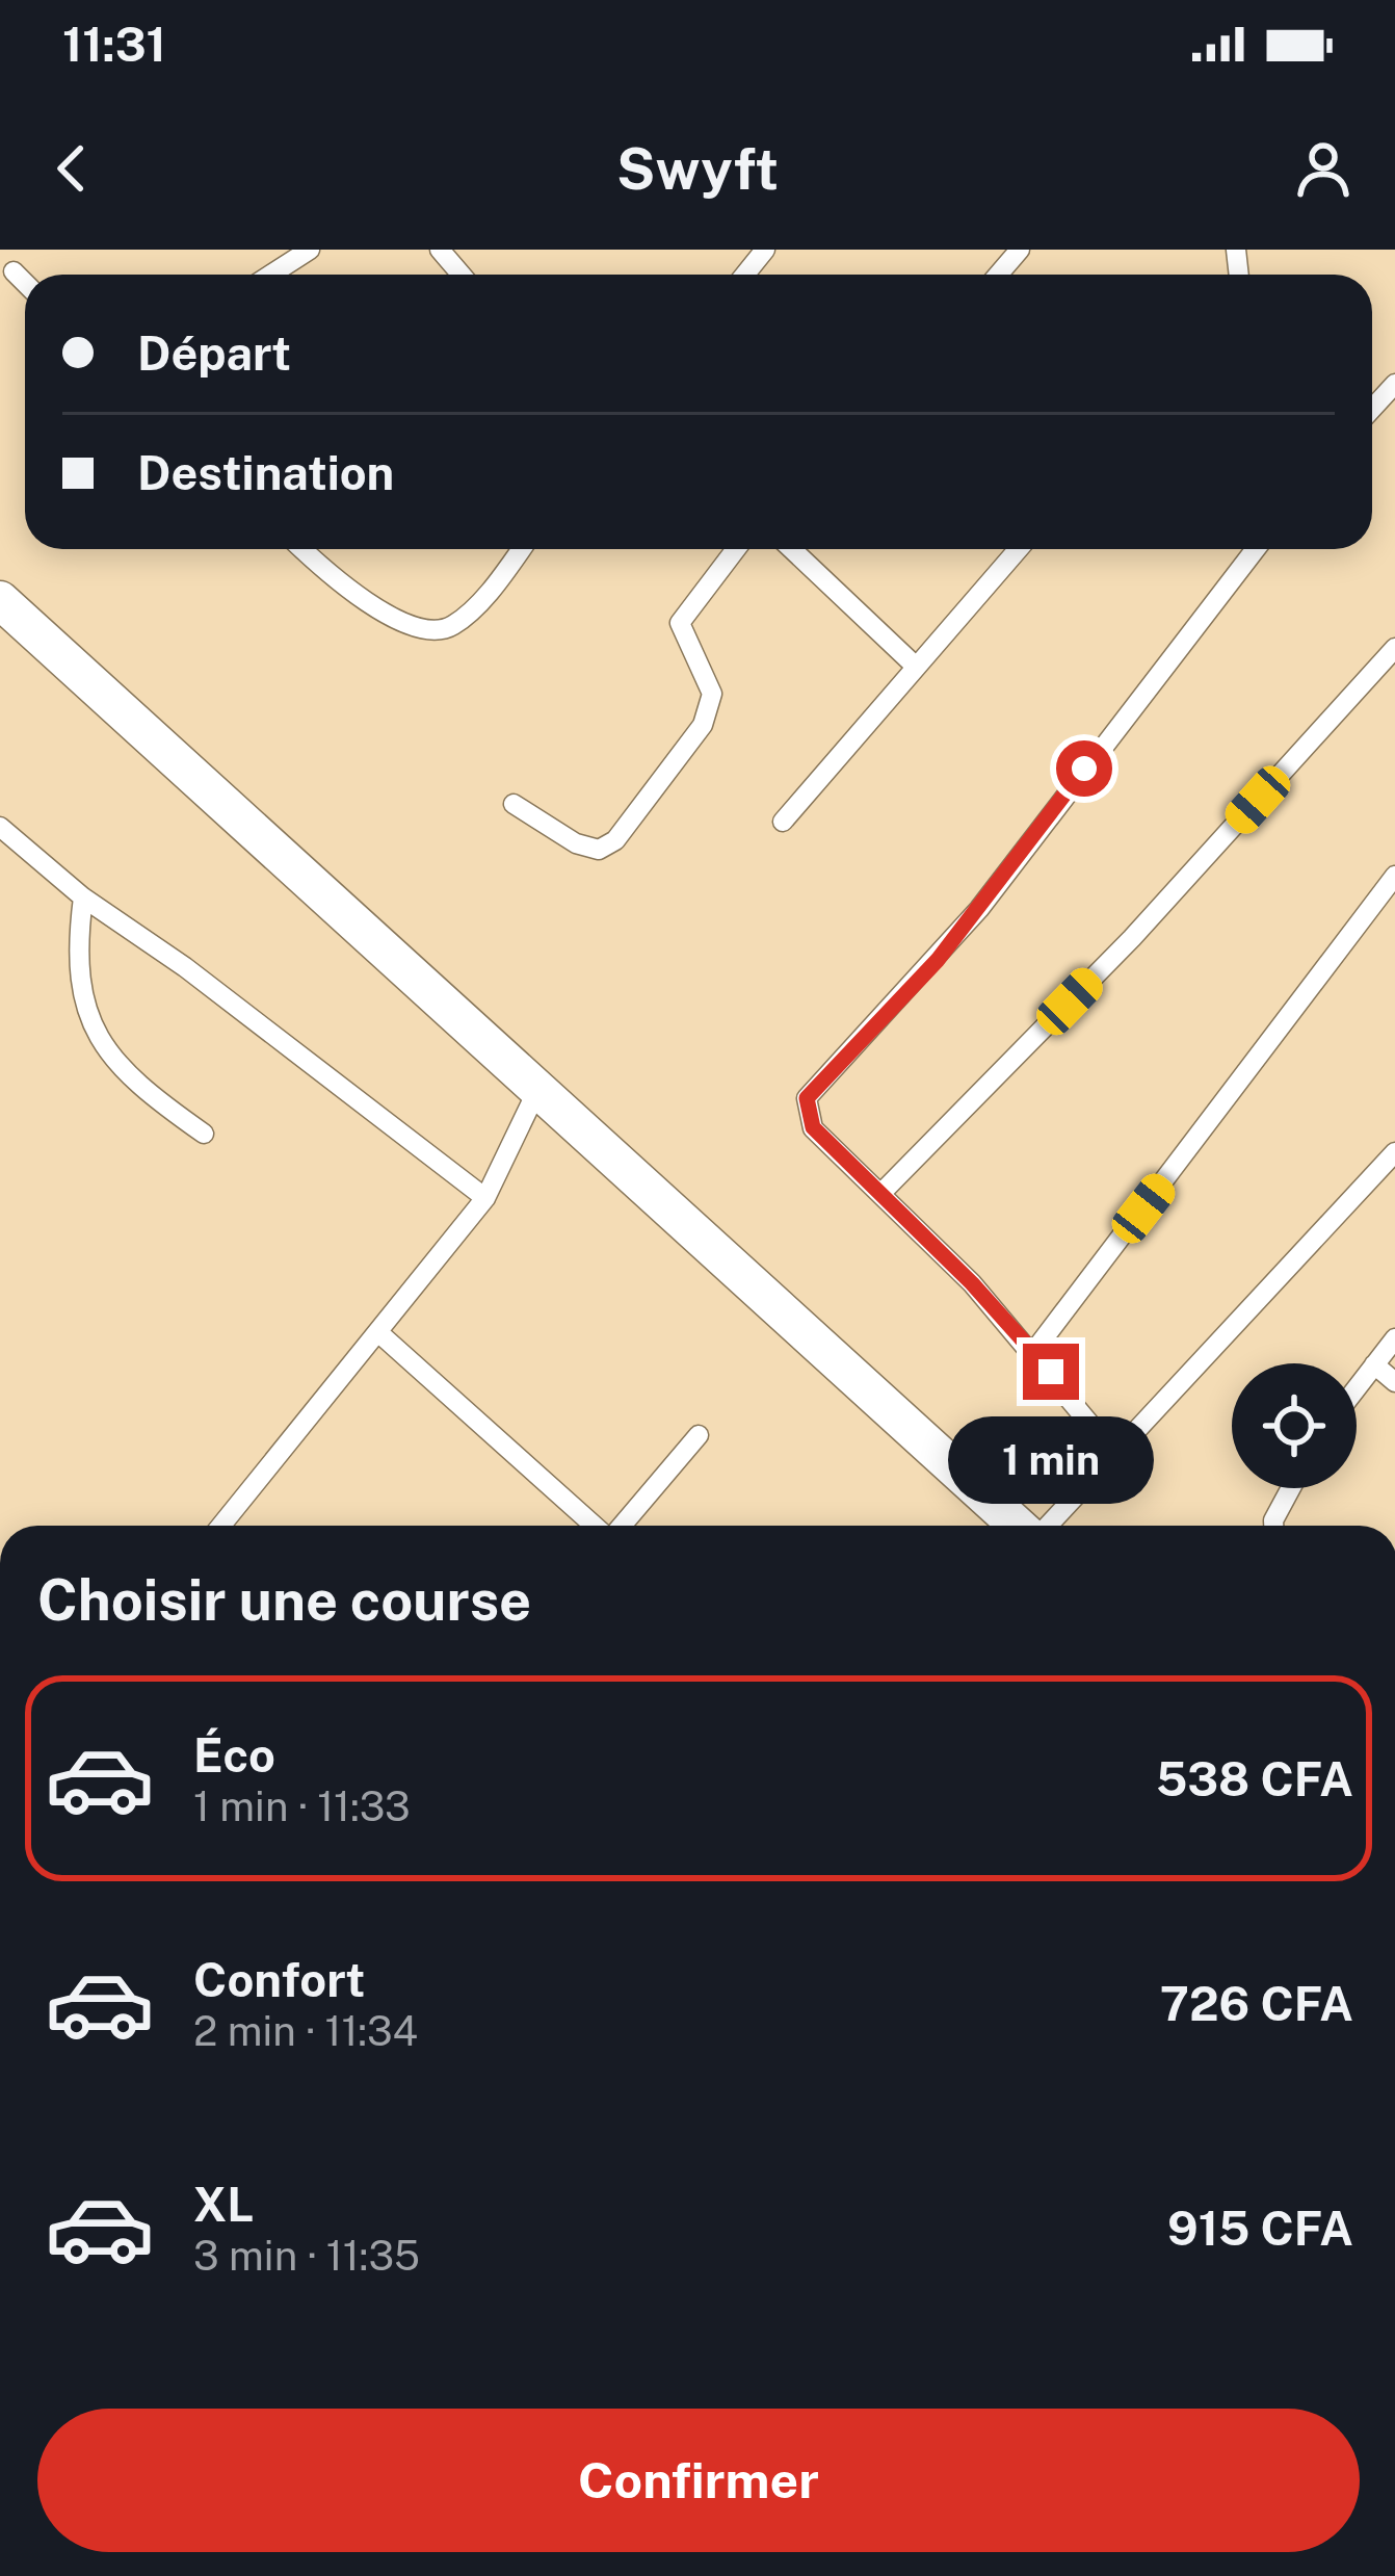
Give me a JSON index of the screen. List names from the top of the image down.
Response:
{
  "page": {
    "status": "11:31",
    "header": "Swyft",
    "banner": ["Départ", "Destination"],
    "bubble": "1 min",
    "heading": "Choisir une course",
    "list": [
      {
        "name": "Éco",
        "note": "1 min · 11:33",
        "value": "538 CFA"
      },
      {
        "name": "Confort",
        "note": "2 min · 11:34",
        "value": "726 CFA"
      },
      {
        "name": "XL",
        "note": "3 min · 11:35",
        "value": "915 CFA"
      }
    ],
    "buttons": "Confirmer"
  }
}
